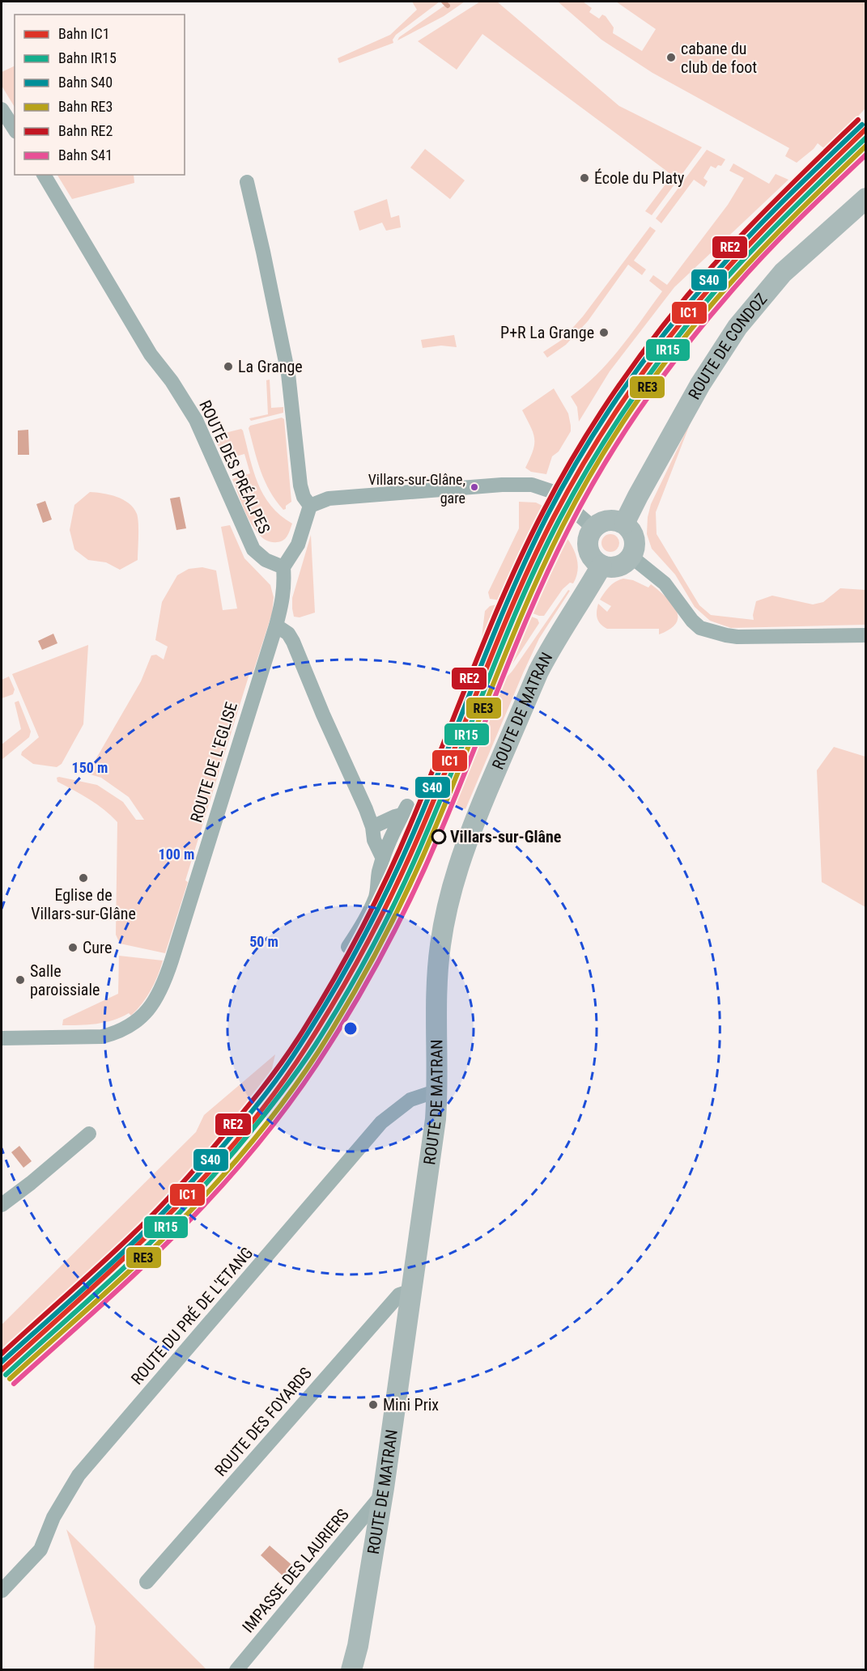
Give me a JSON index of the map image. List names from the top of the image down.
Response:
{
  "streets": {
    "main road": ["ROUTE DE CONDOZ", "ROUTE DE MATRAN"],
    "street": [
      "ROUTE DES PRÉALPES",
      "ROUTE DE L'EGLISE",
      "ROUTE DU PRÉ DE L'ETANG",
      "ROUTE DES FOYARDS",
      "IMPASSE DES LAURIERS"
    ]
  },
  "crossings": [
    ["ROUTE DE CONDOZ", "ROUTE DE MATRAN"],
    ["ROUTE DE MATRAN", "ROUTE DU PRÉ DE L'ETANG"],
    ["ROUTE DE MATRAN", "ROUTE DES FOYARDS"],
    ["ROUTE DE MATRAN", "IMPASSE DES LAURIERS"]
  ],
  "places": [
    "cabane du club de foot",
    "École du Platy",
    "P+R La Grange",
    "La Grange",
    "Villars-sur-Glâne, gare",
    "Villars-sur-Glâne",
    "Eglise de Villars-sur-Glâne",
    "Cure",
    "Salle paroissiale",
    "Mini Prix"
  ],
  "lines": [
    "rail line RE2",
    "rail line S40",
    "rail line IC1",
    "rail line IR15",
    "rail line RE3",
    "rail line S41"
  ],
  "legend": [
    "Bahn IC1",
    "Bahn IR15",
    "Bahn S40",
    "Bahn RE3",
    "Bahn RE2",
    "Bahn S41"
  ],
  "rings": ["150 m", "100 m", "50 m"]
}
